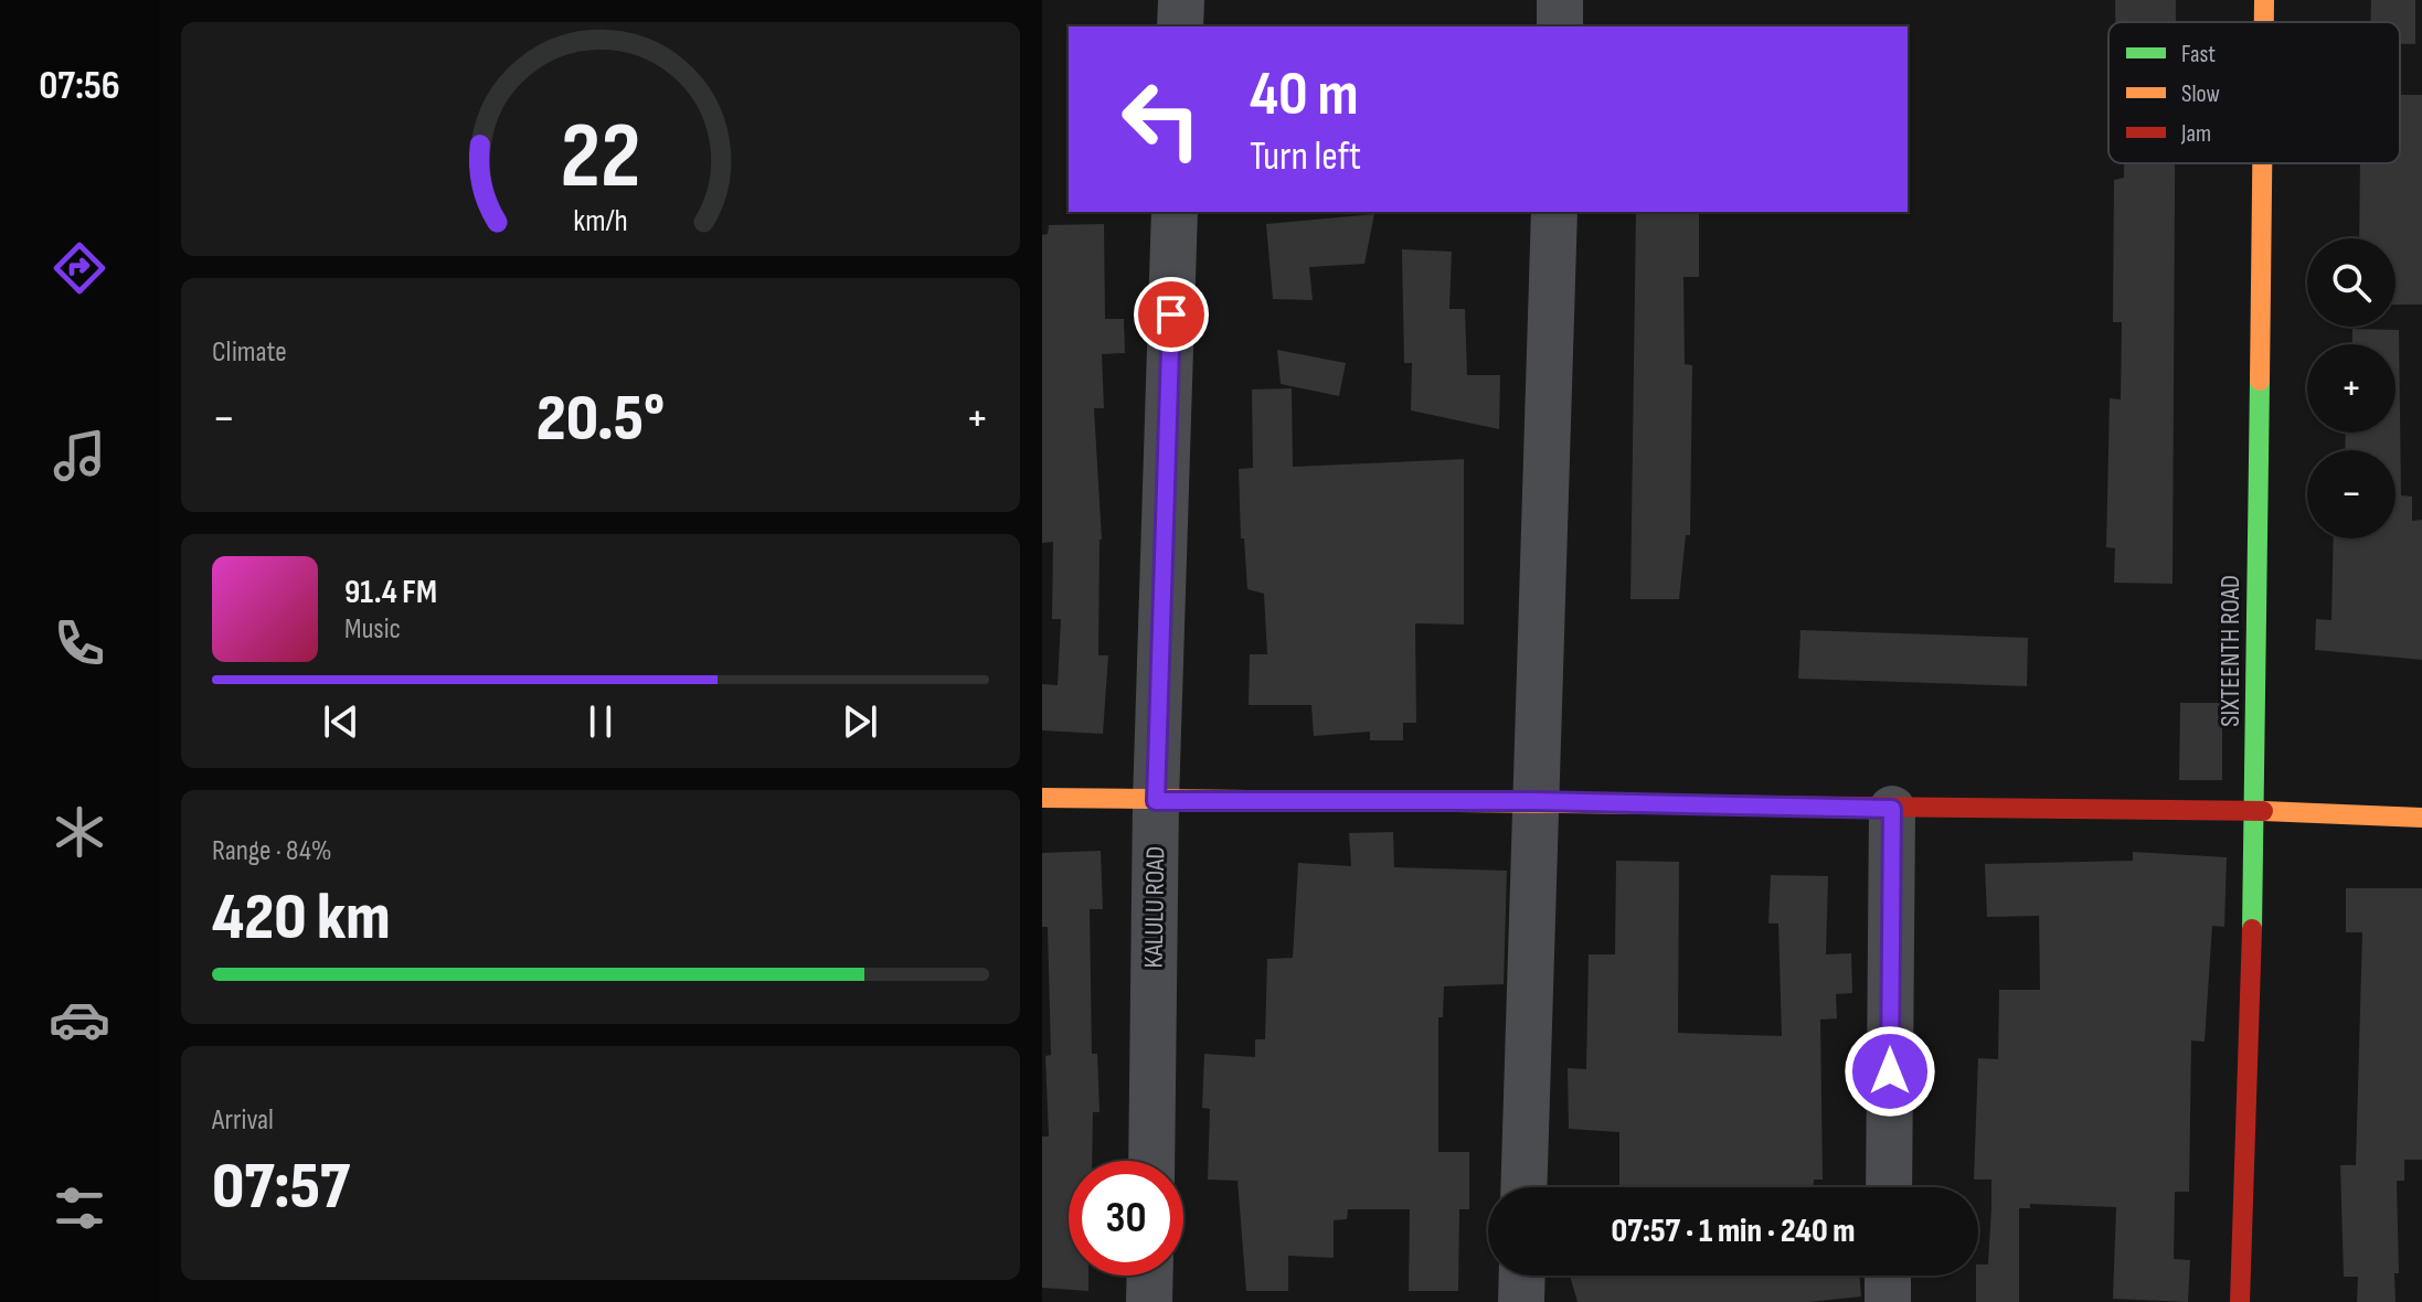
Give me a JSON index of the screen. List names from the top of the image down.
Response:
{
  "streets": {
    "street": ["SIXTEENTH ROAD", "KALULU ROAD"]
  },
  "legend": ["Fast", "Slow", "Jam"],
  "page": {
    "tabs": "07:56",
    "turn": ["40 m", "Turn left"],
    "map_buttons": ["+", "−"],
    "tile": [
      "Climate",
      ["Range · 84%", "420 km"],
      ["Arrival", "07:57"]
    ],
    "heat": ["−", "20.5°", "+"],
    "song": ["91.4 FM", "Music"],
    "limit": "30",
    "trip": "07:57 · 1 min · 240 m",
    "gauge": ["22", "km/h"]
  }
}
